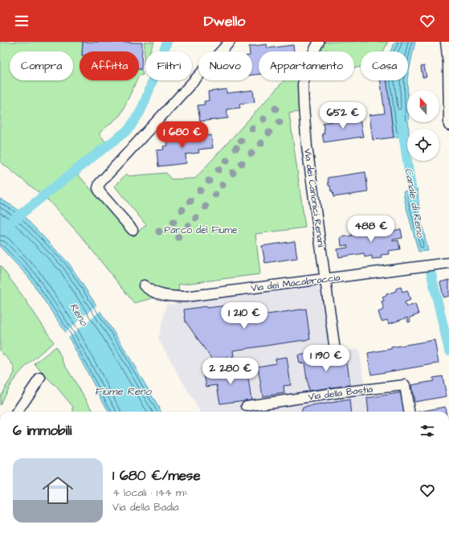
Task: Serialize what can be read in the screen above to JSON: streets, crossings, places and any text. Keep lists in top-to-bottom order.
{
  "streets": {
    "street": ["Via dei Canonici Renani", "Via dei Macabraccia", "Via della Bastia"]
  },
  "crossings": [
    ["Via dei Canonici Renani", "Via dei Macabraccia"]
  ],
  "water": ["Canale di Reno", "Reno", "Fiume Reno"],
  "parks": ["Parco del Fiume"],
  "north": "top",
  "page": {
    "header": "Dwello",
    "chip": [
      "Compra",
      "Affitta",
      "Filtri",
      "Nuovo",
      "Appartamento",
      "Casa"
    ],
    "price": [
      "652 €",
      "1 680 €",
      "488 €",
      "1 210 €",
      "1 190 €",
      "2 280 €"
    ],
    "heading": "6 immobili",
    "list": [
      {
        "name": "1 680 €/mese",
        "note": "4 locali · 144 m² · Via della Badia"
      }
    ]
  }
}
